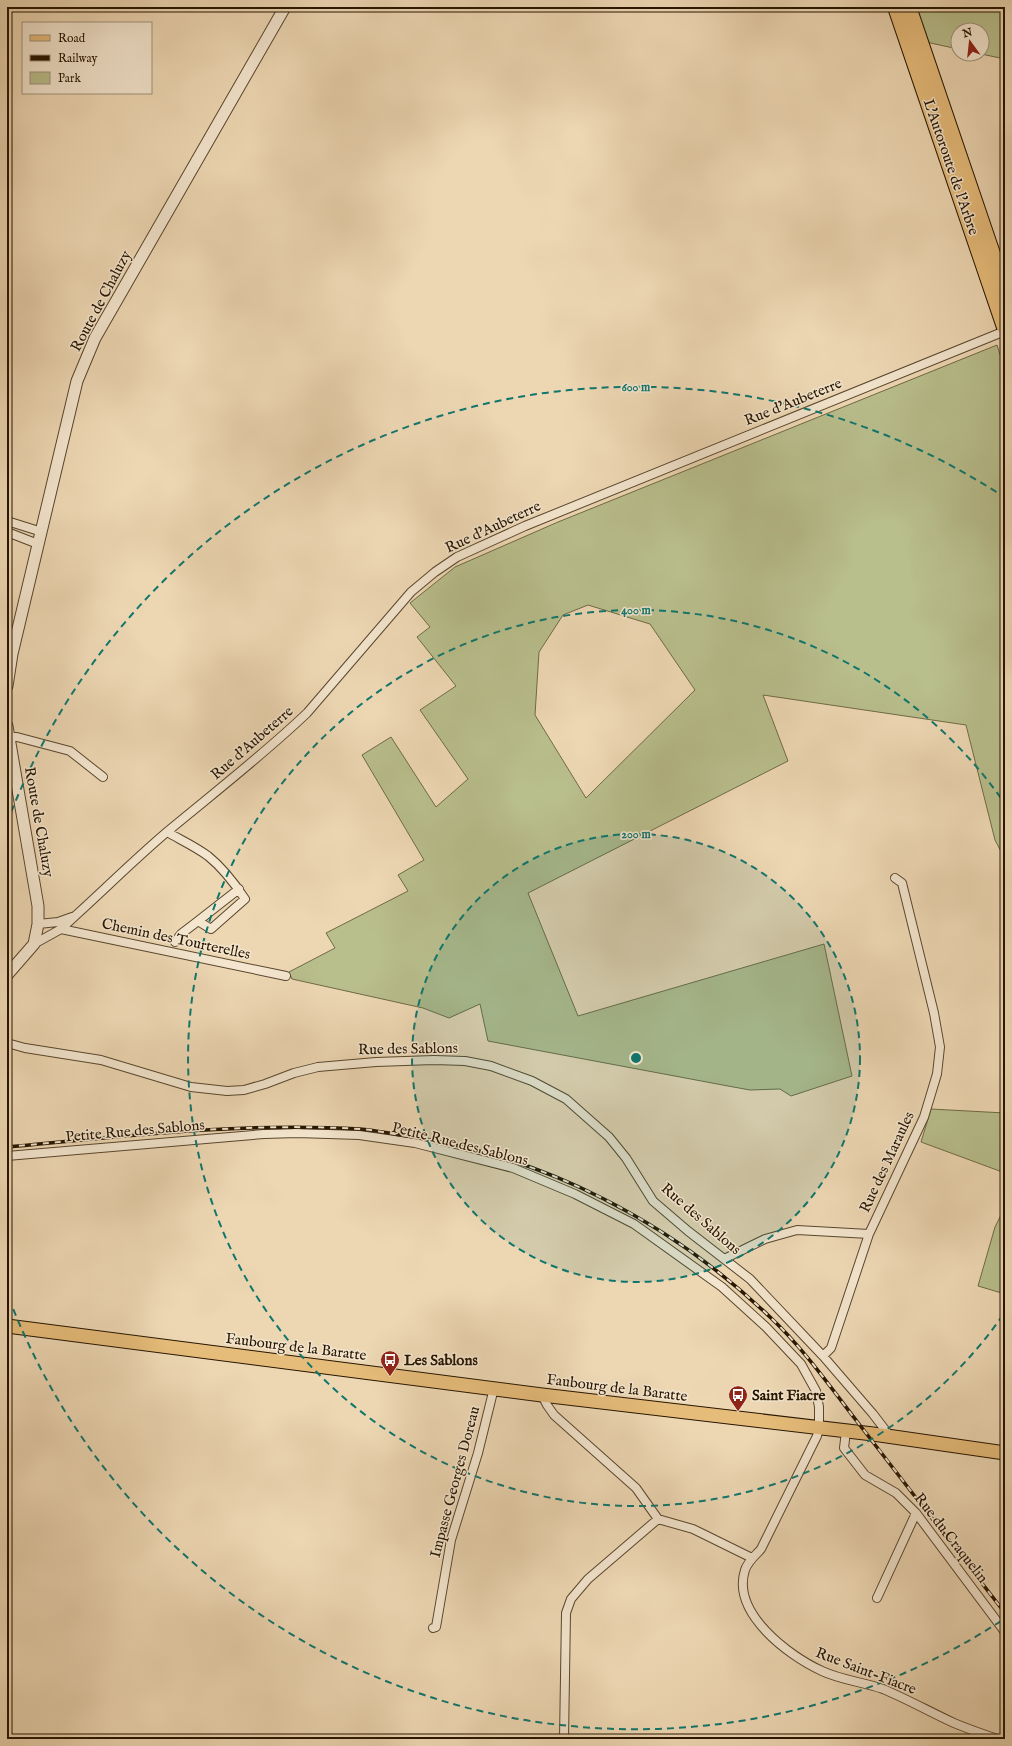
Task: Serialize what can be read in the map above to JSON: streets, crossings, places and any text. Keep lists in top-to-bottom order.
{
  "streets": {
    "highway": ["L'Autoroute de l'Arbre"],
    "main road": ["Faubourg de la Baratte"],
    "street": [
      "Route de Chaluzy",
      "Rue d'Aubeterre",
      "Chemin des Tourterelles",
      "Rue des Sablons",
      "Petite Rue des Sablons",
      "Rue des Maraules",
      "Impasse Georges Doreau",
      "Rue du Craquelin",
      "Rue Saint-Fiacre"
    ]
  },
  "crossings": [
    ["Route de Chaluzy", "Rue d'Aubeterre"],
    ["Rue d'Aubeterre", "Chemin des Tourterelles"],
    ["Rue des Sablons", "Rue des Maraules"],
    ["Petite Rue des Sablons", "Faubourg de la Baratte"],
    ["Petite Rue des Sablons", "Rue Saint-Fiacre"],
    ["Faubourg de la Baratte", "Impasse Georges Doreau"],
    ["Faubourg de la Baratte", "Rue du Craquelin"],
    ["Faubourg de la Baratte", "Rue Saint-Fiacre"]
  ],
  "places": {
    "bus stop": ["Les Sablons", "Saint Fiacre"]
  },
  "legend": ["Road", "Railway", "Park"],
  "north": "top",
  "rings": ["600 m", "400 m", "200 m"]
}
